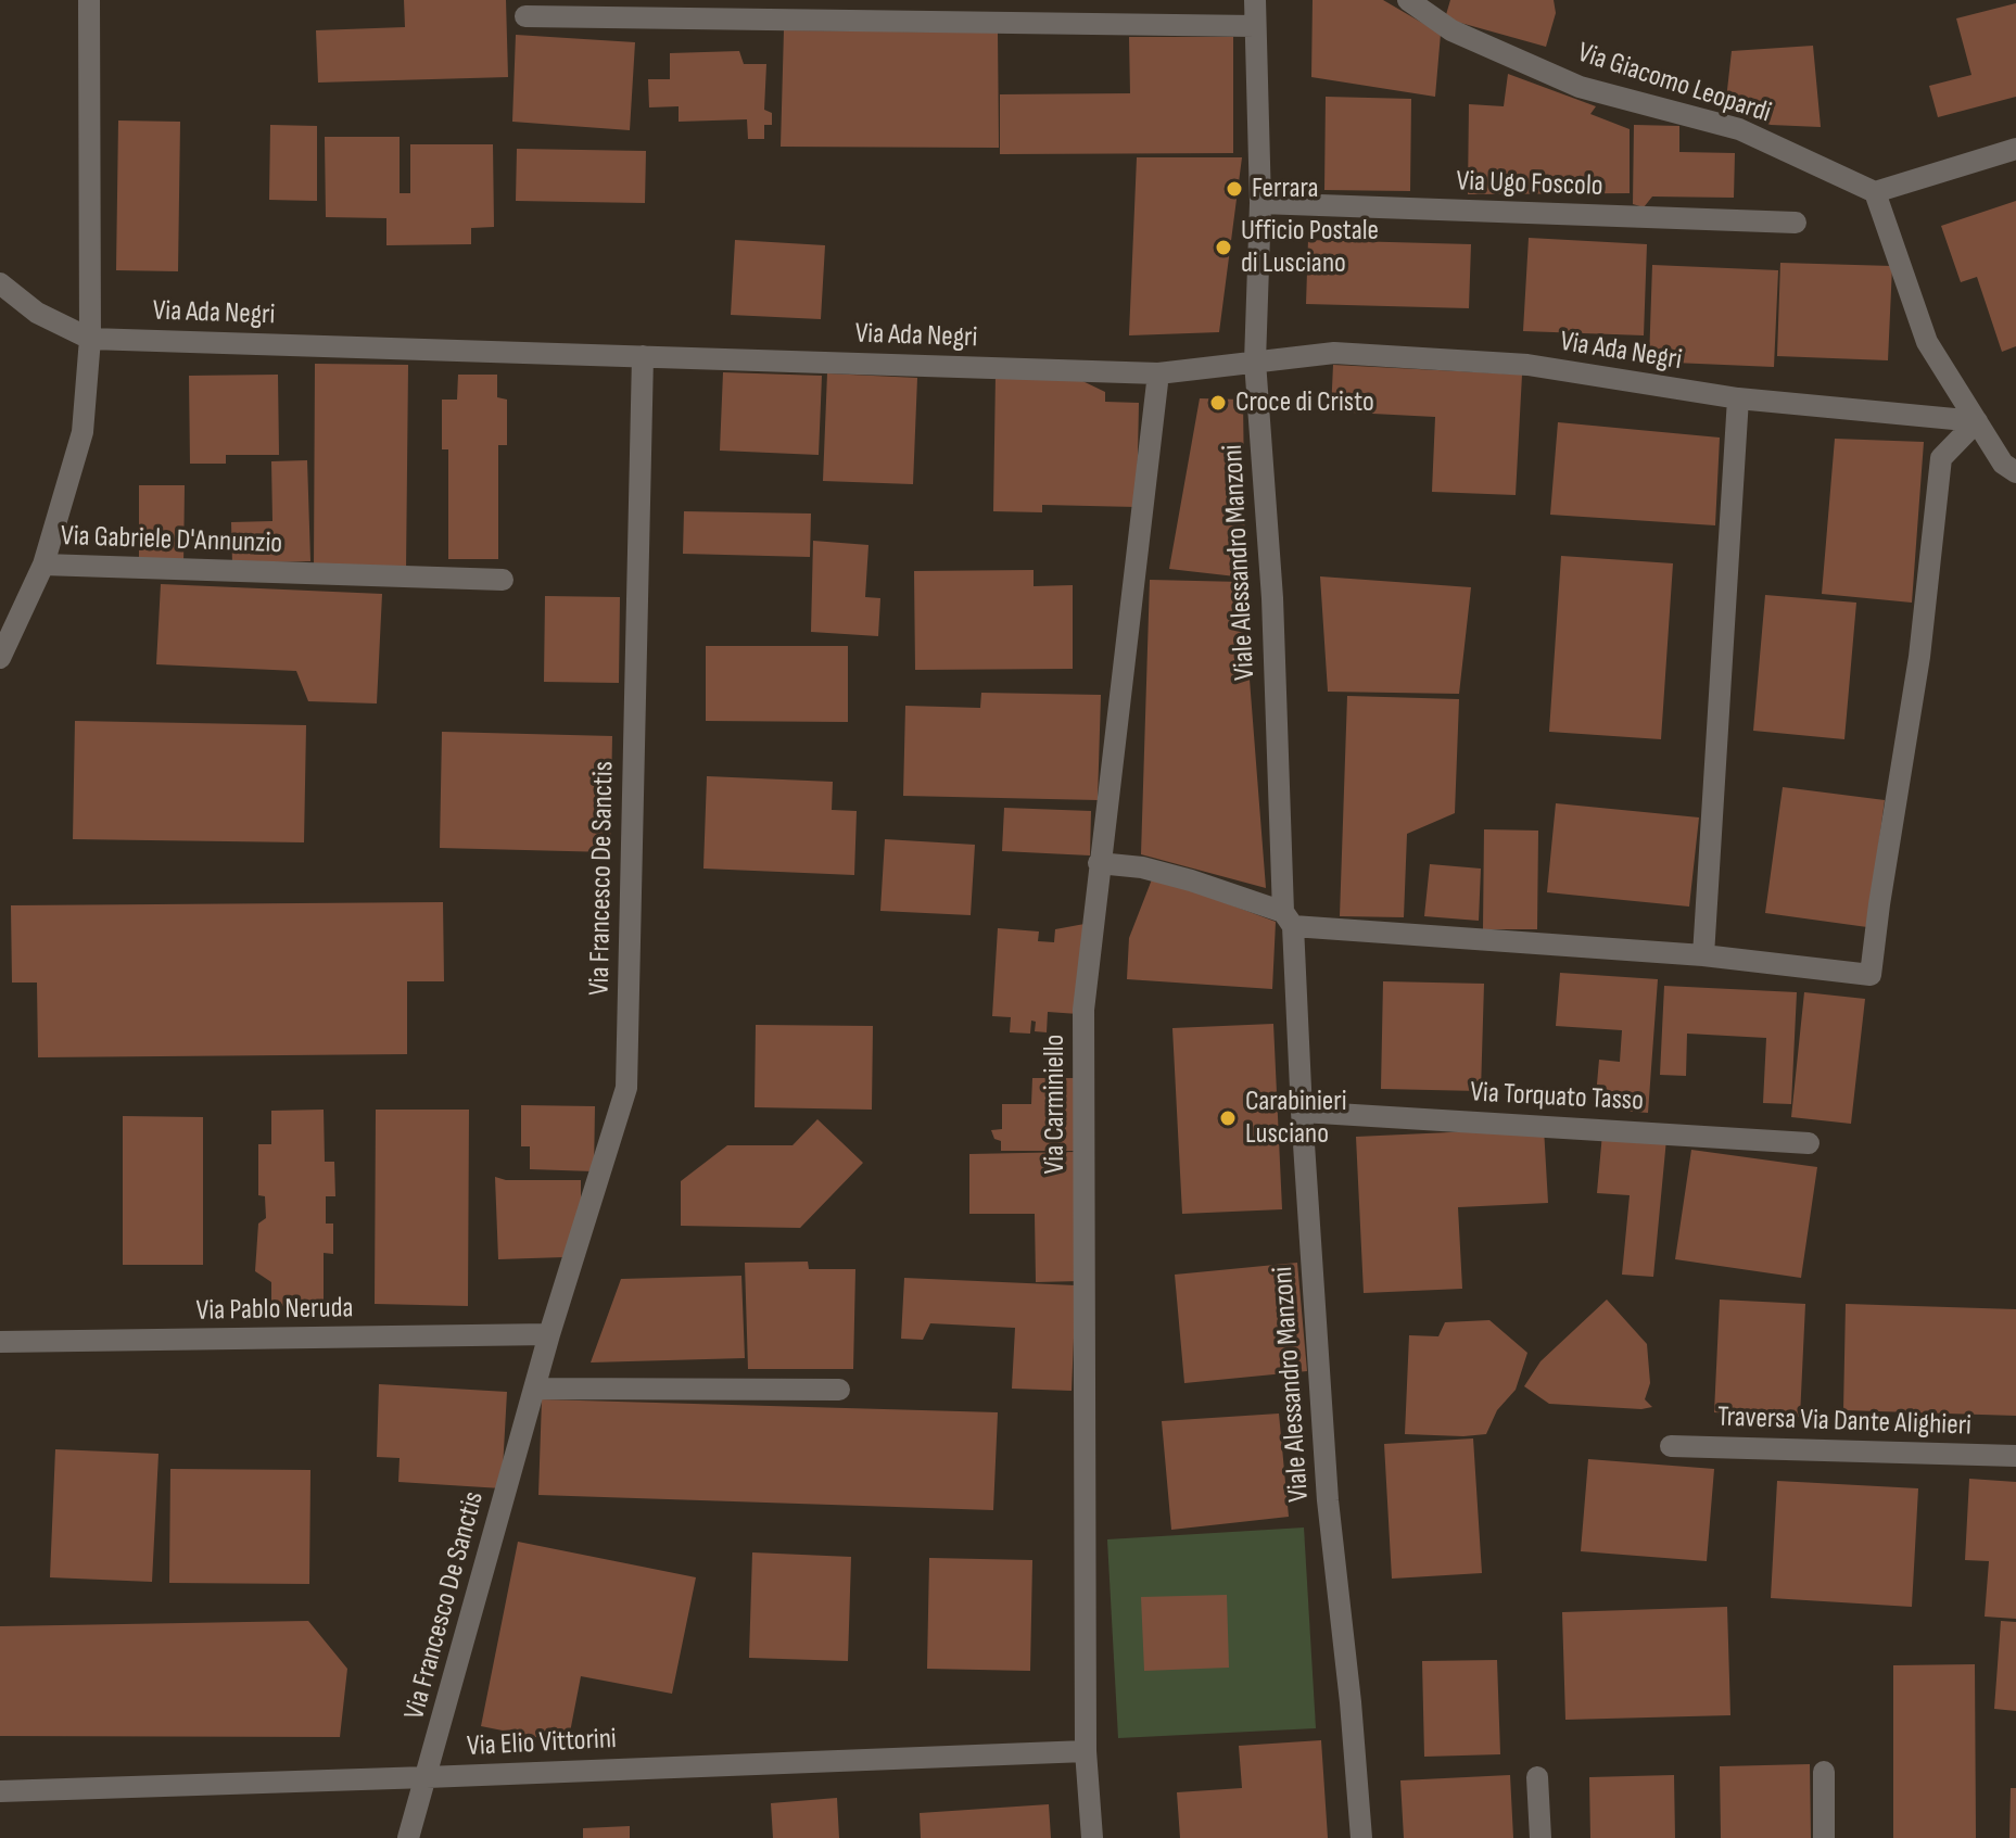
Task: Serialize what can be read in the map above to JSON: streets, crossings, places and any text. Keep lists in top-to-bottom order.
{
  "streets": {
    "street": [
      "Via Giacomo Leopardi",
      "Via Ugo Foscolo",
      "Via Ada Negri",
      "Via Gabriele D'Annunzio",
      "Viale Alessandro Manzoni",
      "Via Francesco De Sanctis",
      "Via Torquato Tasso",
      "Via Carminiello",
      "Via Pablo Neruda",
      "Traversa Via Dante Alighieri",
      "Via Elio Vittorini"
    ]
  },
  "crossings": [
    ["Via Ugo Foscolo", "Viale Alessandro Manzoni"],
    ["Via Ada Negri", "Via Gabriele D'Annunzio"],
    ["Via Ada Negri", "Viale Alessandro Manzoni"],
    ["Via Ada Negri", "Via Francesco De Sanctis"],
    ["Via Ada Negri", "Via Carminiello"],
    ["Viale Alessandro Manzoni", "Via Torquato Tasso"],
    ["Via Francesco De Sanctis", "Via Pablo Neruda"],
    ["Via Francesco De Sanctis", "Via Elio Vittorini"],
    ["Via Carminiello", "Via Elio Vittorini"]
  ],
  "places": [
    "Ferrara",
    "Ufficio Postale di Lusciano",
    "Croce di Cristo",
    "Carabinieri Lusciano"
  ]
}
